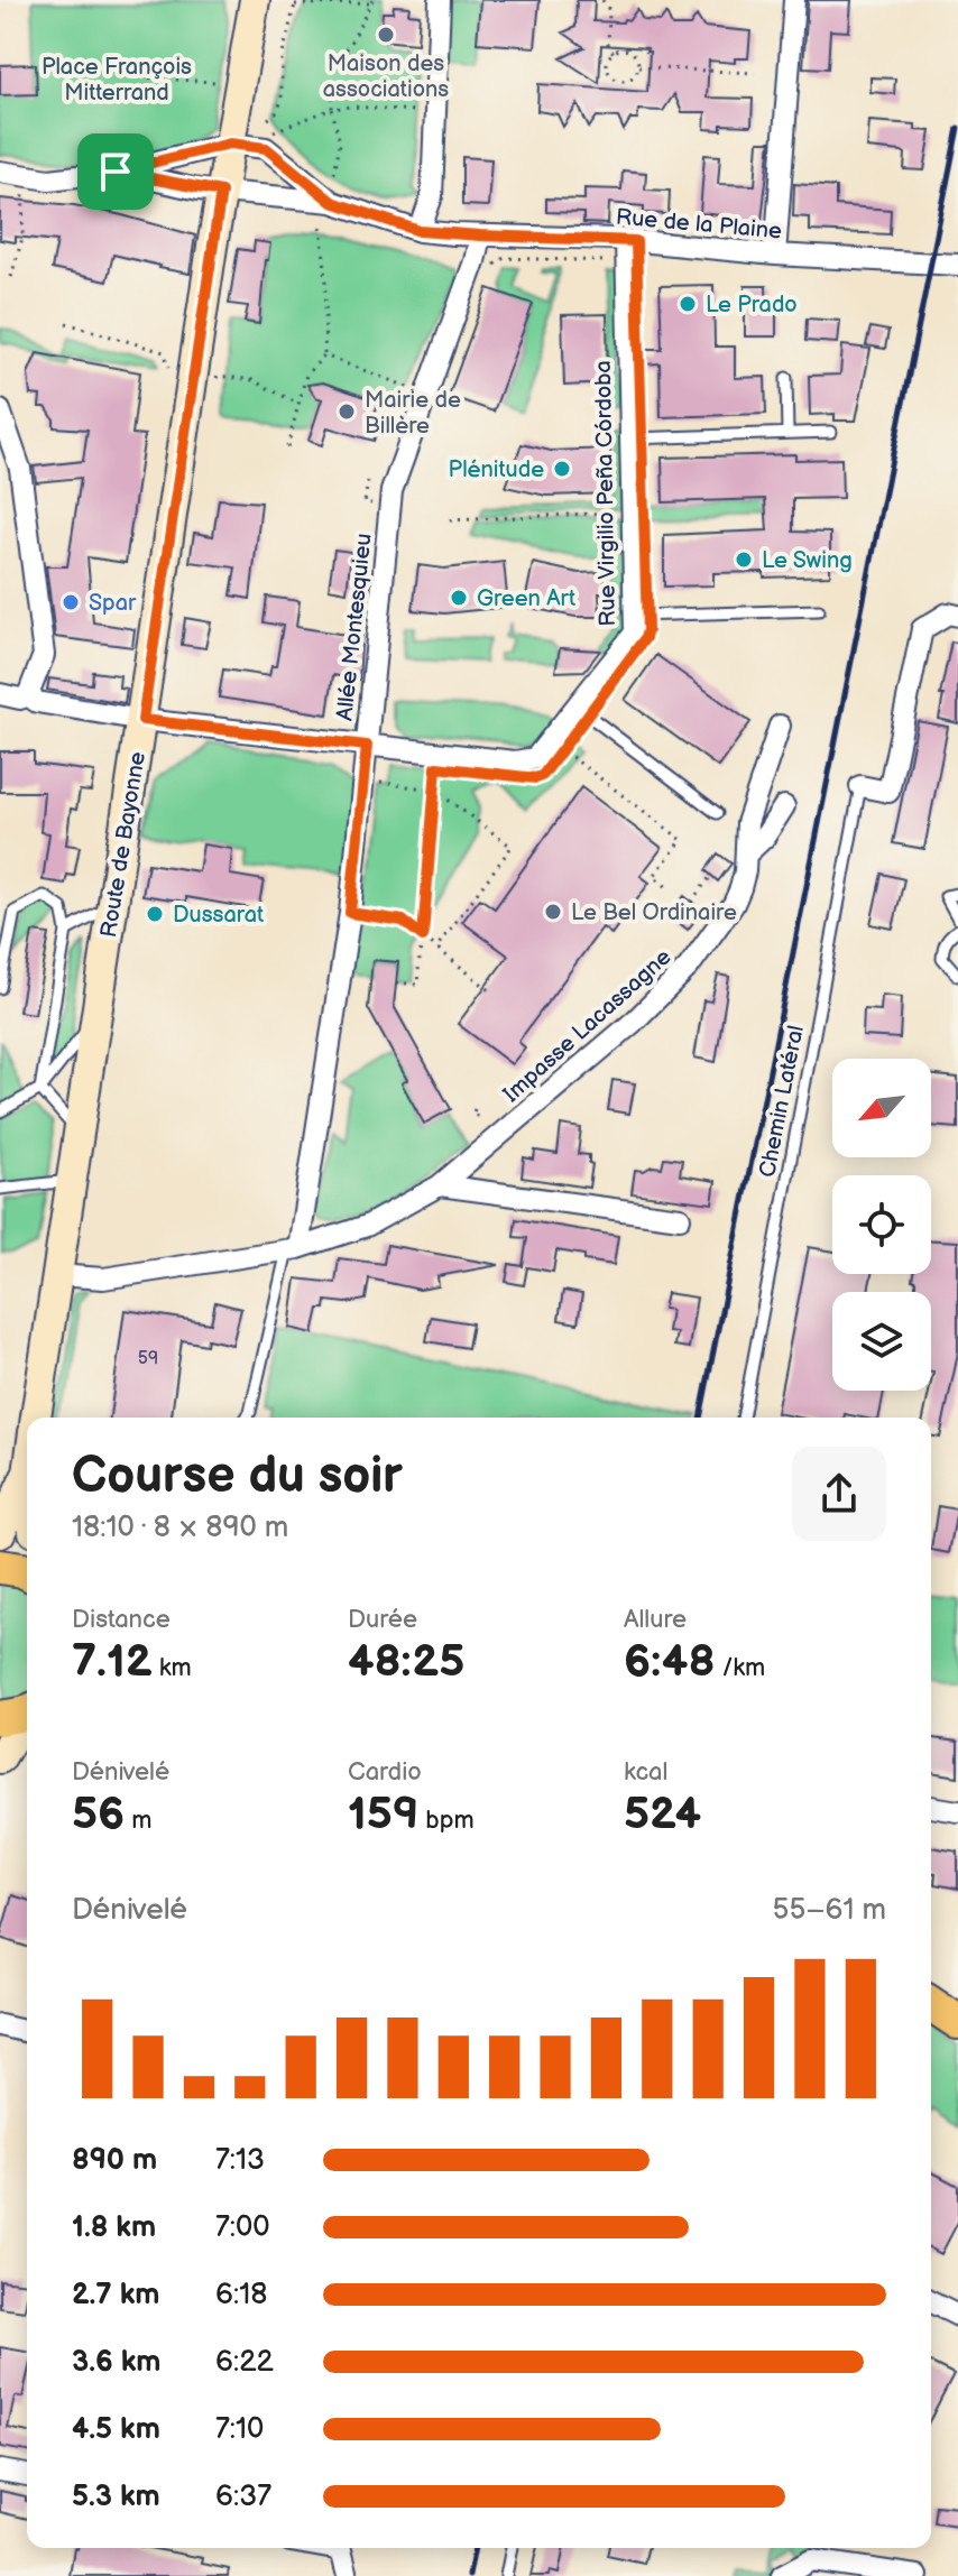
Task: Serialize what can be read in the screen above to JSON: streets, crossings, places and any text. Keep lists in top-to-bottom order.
{
  "streets": {
    "main road": ["Route de Bayonne"],
    "street": [
      "Rue de la Plaine",
      "Rue Virgilio Peña Córdoba",
      "Allée Montesquieu",
      "Impasse Lacassagne"
    ],
    "lane": ["Chemin Latéral"]
  },
  "crossings": [
    ["Rue de la Plaine", "Rue Virgilio Peña Córdoba"],
    ["Rue de la Plaine", "Allée Montesquieu"],
    ["Rue de la Plaine", "Route de Bayonne"],
    ["Rue Virgilio Peña Córdoba", "Allée Montesquieu"],
    ["Rue Virgilio Peña Córdoba", "Route de Bayonne"],
    ["Allée Montesquieu", "Impasse Lacassagne"],
    ["Route de Bayonne", "Impasse Lacassagne"]
  ],
  "parks": ["Place François Mitterrand"],
  "places": [
    "Maison des associations",
    "Le Prado",
    "Mairie de Billère",
    "Plénitude",
    "Le Swing",
    "Green Art",
    "Spar",
    "Le Bel Ordinaire",
    "Dussarat"
  ],
  "house_numbers": ["59"],
  "north": "bottom left",
  "page": {
    "heading": ["Course du soir", "18:10 · 8 × 890 m"],
    "stats": [
      ["Distance", "7.12 km"],
      ["Durée", "48:25"],
      ["Allure", "6:48 /km"],
      ["Dénivelé", "56 m"],
      ["Cardio", "159 bpm"],
      ["kcal", "524"]
    ],
    "chart": ["Dénivelé", "55–61 m"],
    "list": [
      {
        "name": "890 m",
        "note": "7:13"
      },
      {
        "name": "1.8 km",
        "note": "7:00"
      },
      {
        "name": "2.7 km",
        "note": "6:18"
      },
      {
        "name": "3.6 km",
        "note": "6:22"
      },
      {
        "name": "4.5 km",
        "note": "7:10"
      },
      {
        "name": "5.3 km",
        "note": "6:37"
      }
    ]
  }
}
